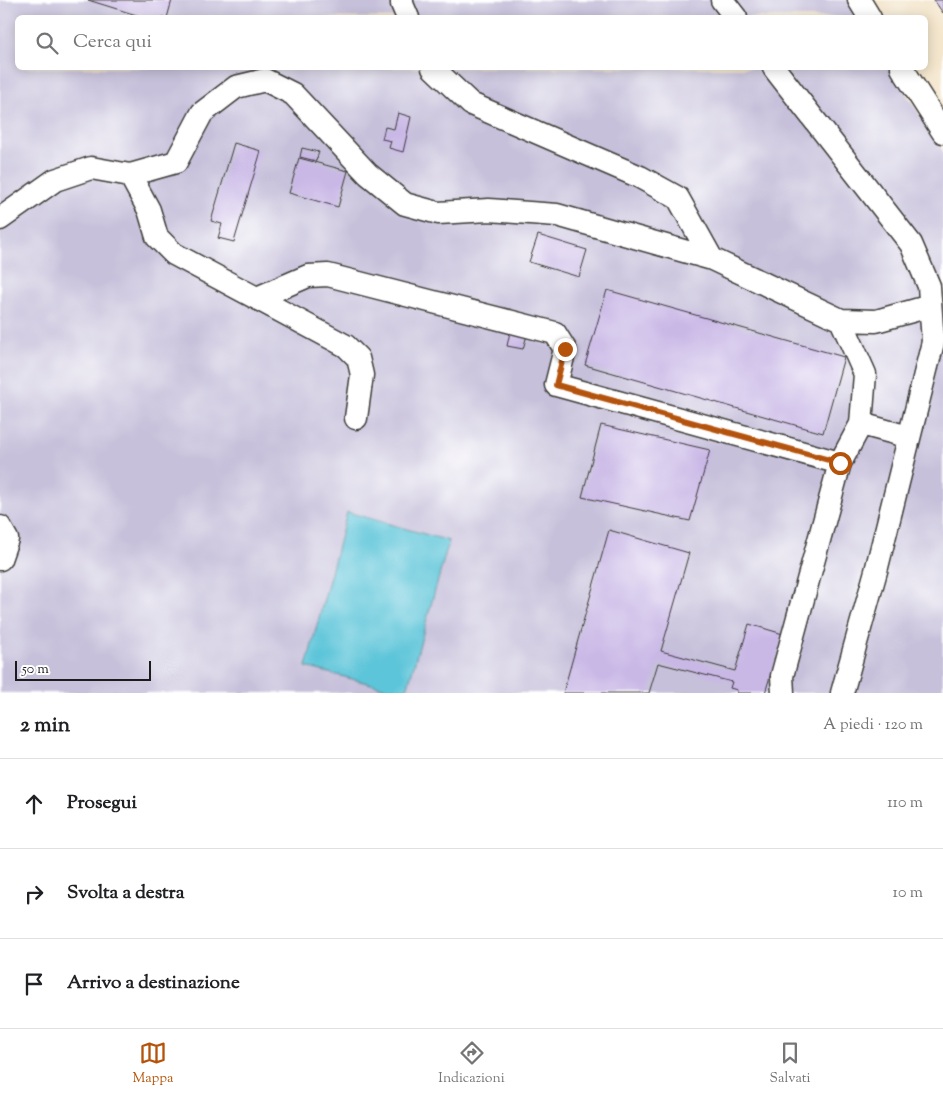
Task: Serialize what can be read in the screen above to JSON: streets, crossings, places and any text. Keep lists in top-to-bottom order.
{
  "scale_bar": "50 m",
  "page": {
    "search": "Cerca qui",
    "scale": "50 m",
    "heading": ["2 min", "A piedi · 120 m"],
    "list": [
      ["Prosegui", "110 m"],
      ["Svolta a destra", "10 m"],
      "Arrivo a destinazione"
    ],
    "nav": ["Mappa", "Indicazioni", "Salvati"]
  }
}
